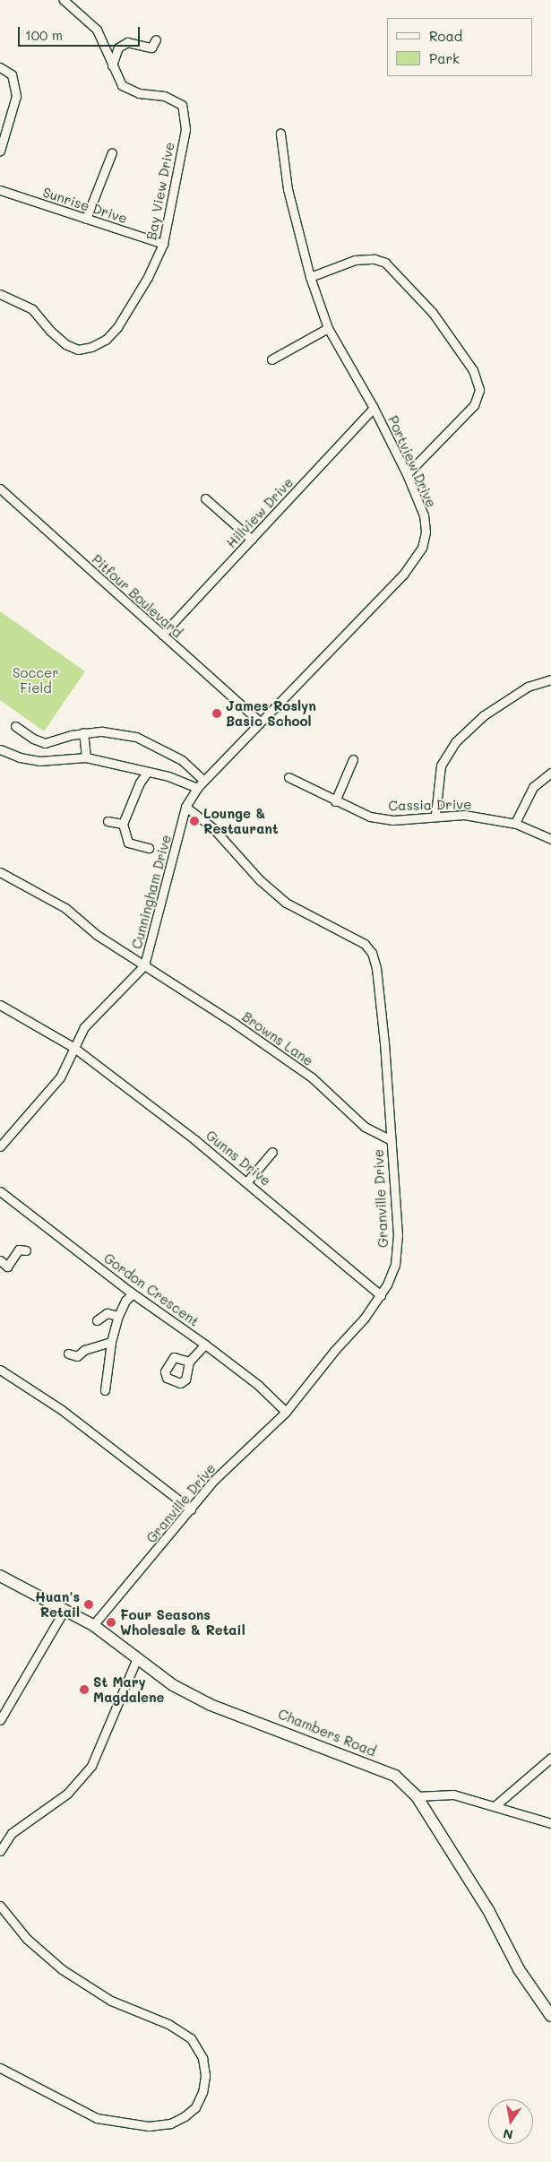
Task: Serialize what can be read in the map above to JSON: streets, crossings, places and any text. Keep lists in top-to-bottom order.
{
  "streets": {
    "street": [
      "Bay View Drive",
      "Sunrise Drive",
      "Portview Drive",
      "Hillview Drive",
      "Pitfour Boulevard",
      "Cassia Drive",
      "Cunningham Drive",
      "Browns Lane",
      "Gunns Drive",
      "Granville Drive",
      "Gordon Crescent",
      "Chambers Road"
    ]
  },
  "crossings": [
    ["Bay View Drive", "Sunrise Drive"],
    ["Portview Drive", "Hillview Drive"],
    ["Portview Drive", "Pitfour Boulevard"],
    ["Portview Drive", "Cunningham Drive"],
    ["Portview Drive", "Granville Drive"],
    ["Hillview Drive", "Pitfour Boulevard"],
    ["Cunningham Drive", "Browns Lane"],
    ["Cunningham Drive", "Gunns Drive"],
    ["Cunningham Drive", "Granville Drive"],
    ["Browns Lane", "Granville Drive"],
    ["Gunns Drive", "Granville Drive"],
    ["Granville Drive", "Gordon Crescent"],
    ["Granville Drive", "Chambers Road"]
  ],
  "parks": ["Soccer Field"],
  "places": [
    "James Roslyn Basic School",
    "Lounge & Restaurant",
    "Huan's Retail",
    "Four Seasons Wholesale & Retail",
    "St Mary Magdalene"
  ],
  "legend": ["Road", "Park"],
  "scale_bar": "100 m",
  "north": "bottom"
}
